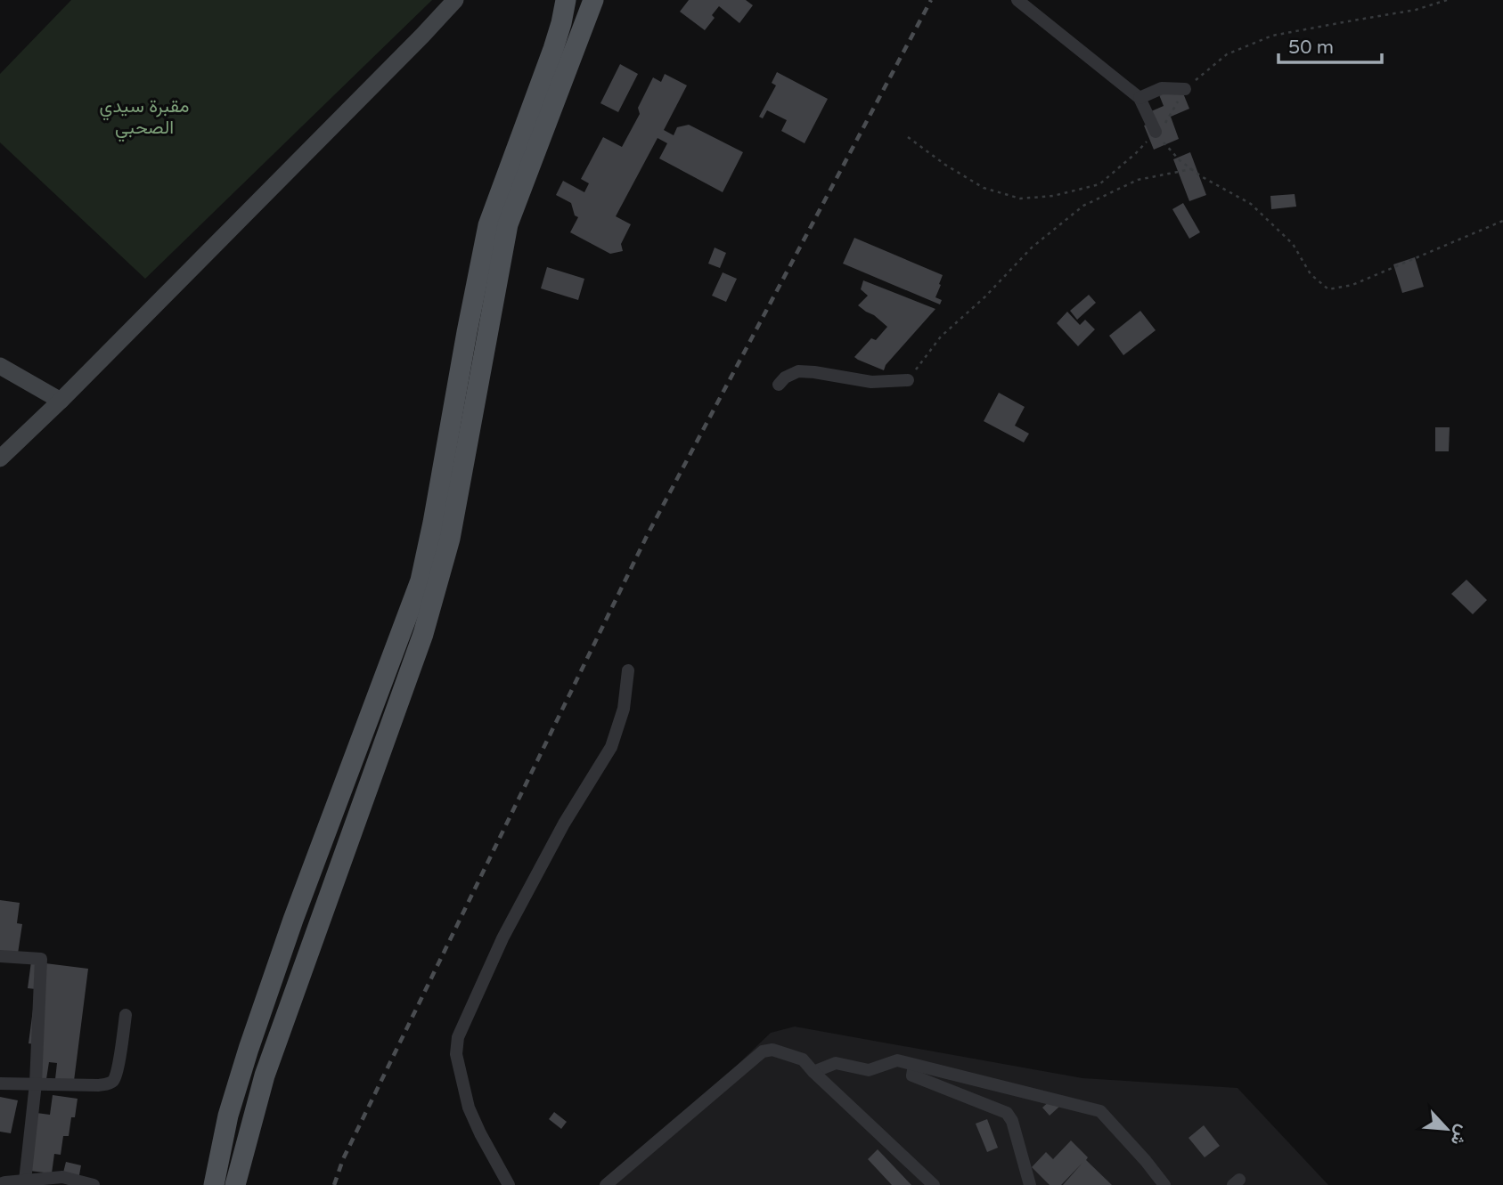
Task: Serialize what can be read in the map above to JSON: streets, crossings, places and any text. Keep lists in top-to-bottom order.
{
  "parks": ["مقبرة سيدي الصحبي"],
  "scale_bar": "50 m",
  "north": "bottom right"
}
